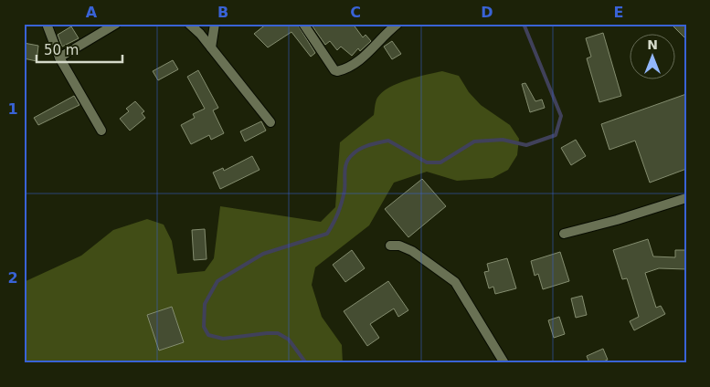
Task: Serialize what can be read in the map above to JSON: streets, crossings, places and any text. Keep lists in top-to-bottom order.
{
  "scale_bar": "50 m",
  "north": "top",
  "grid": {
    "columns": [
      "A",
      "B",
      "C",
      "D",
      "E"
    ],
    "rows": ["1", "2"]
  }
}
